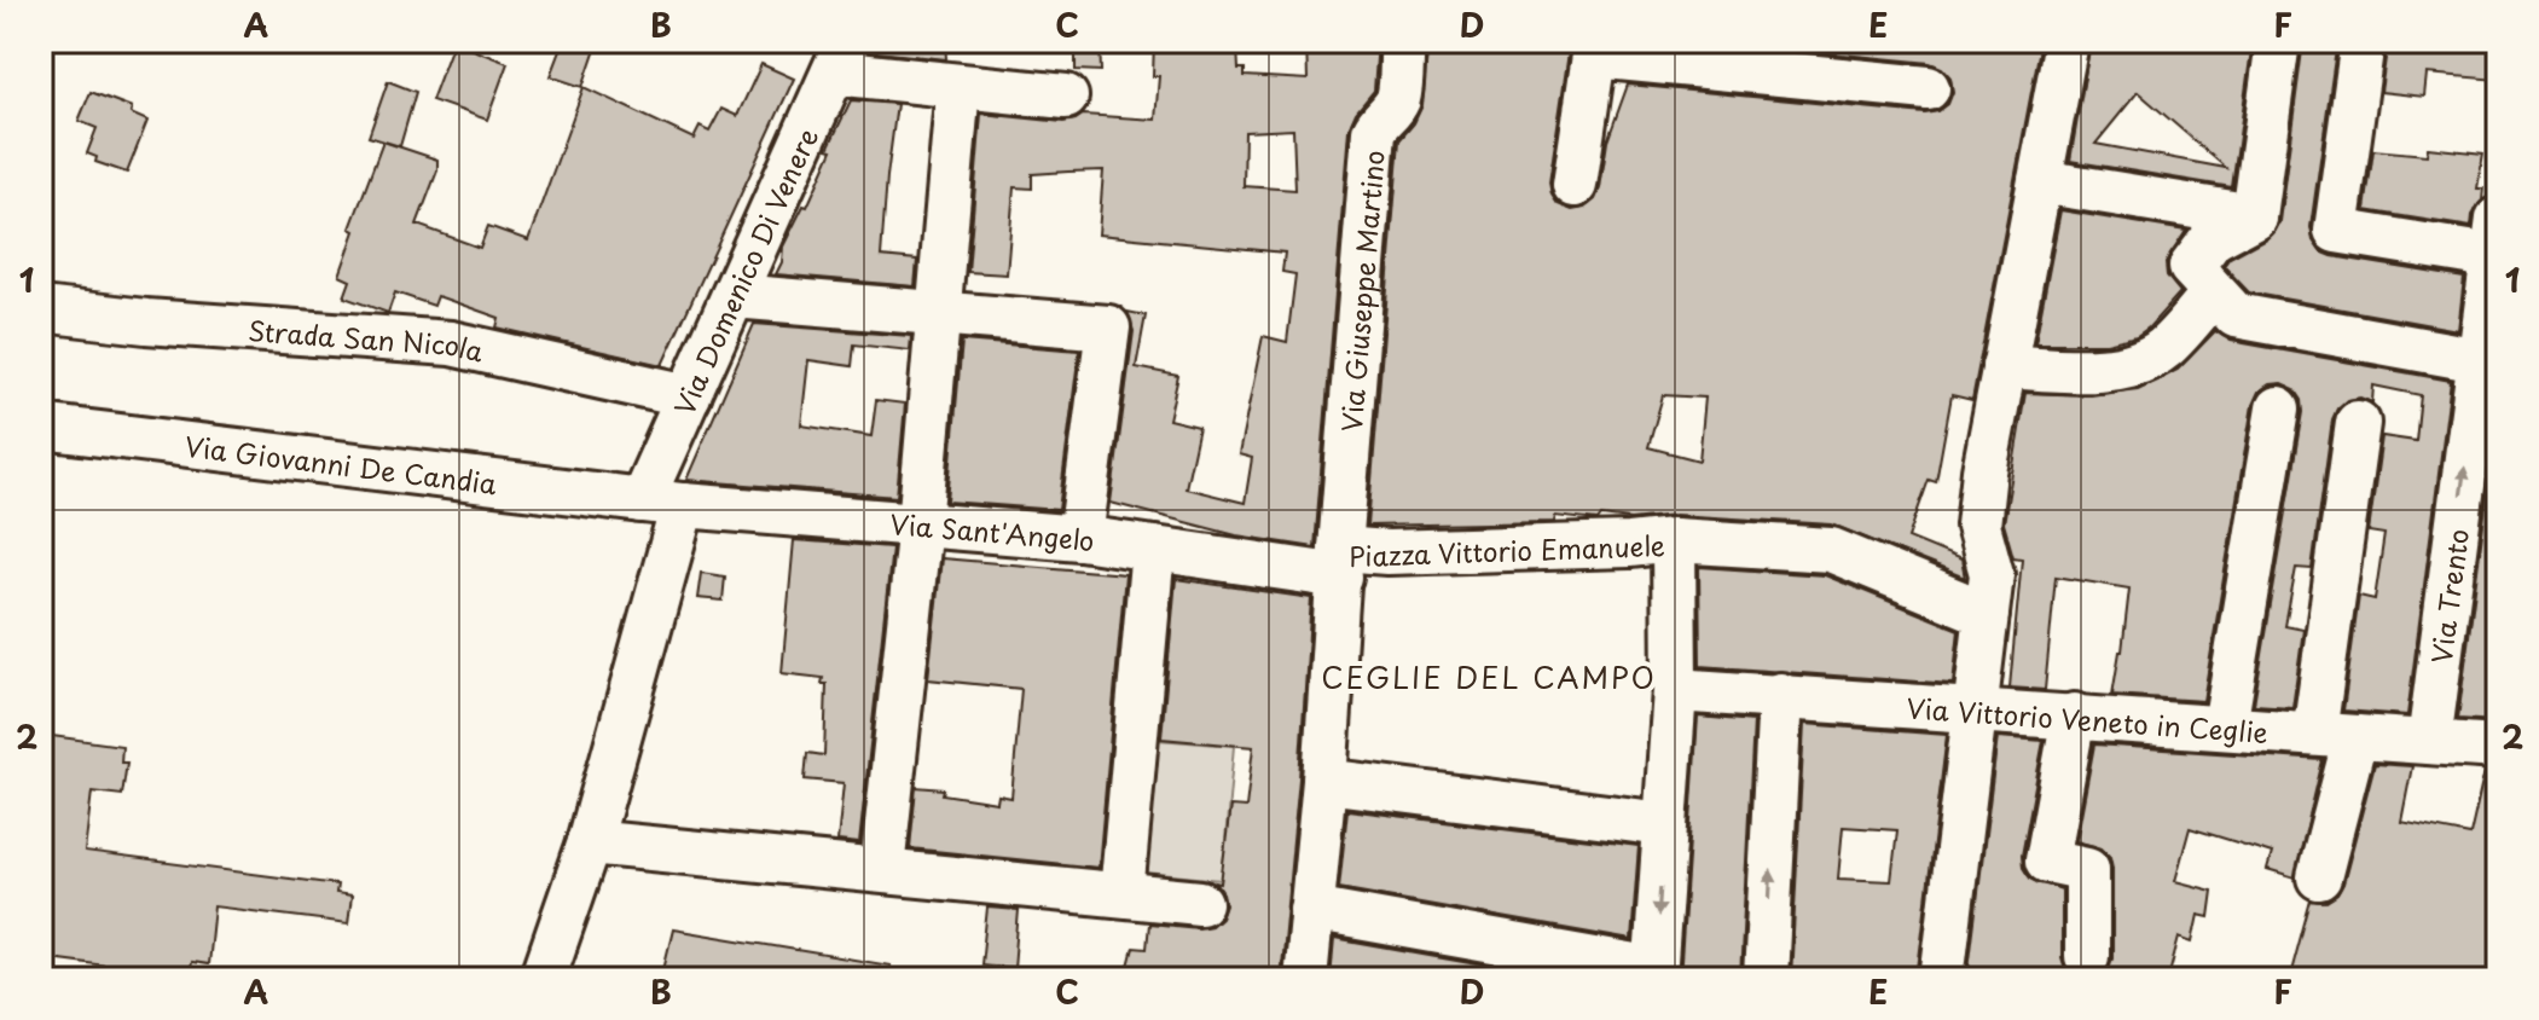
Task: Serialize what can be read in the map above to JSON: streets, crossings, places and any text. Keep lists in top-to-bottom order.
{
  "streets": {
    "street": [
      "Via Domenico Di Venere",
      "Via Giuseppe Martino",
      "Strada San Nicola",
      "Via Giovanni De Candia",
      "Via Sant'Angelo",
      "Piazza Vittorio Emanuele",
      "Via Trento",
      "Via Vittorio Veneto in Ceglie"
    ]
  },
  "crossings": [
    ["Via Domenico Di Venere", "Strada San Nicola"],
    ["Via Domenico Di Venere", "Via Giovanni De Candia"],
    ["Via Domenico Di Venere", "Via Sant'Angelo"],
    ["Via Giuseppe Martino", "Via Sant'Angelo"],
    ["Via Giuseppe Martino", "Piazza Vittorio Emanuele"],
    ["Via Giovanni De Candia", "Via Sant'Angelo"],
    ["Via Sant'Angelo", "Piazza Vittorio Emanuele"],
    ["Piazza Vittorio Emanuele", "Via Vittorio Veneto in Ceglie"],
    ["Via Trento", "Via Vittorio Veneto in Ceglie"]
  ],
  "districts": ["CEGLIE DEL CAMPO"],
  "grid": {
    "columns": [
      "A",
      "B",
      "C",
      "D",
      "E",
      "F"
    ],
    "rows": ["1", "2"]
  }
}
